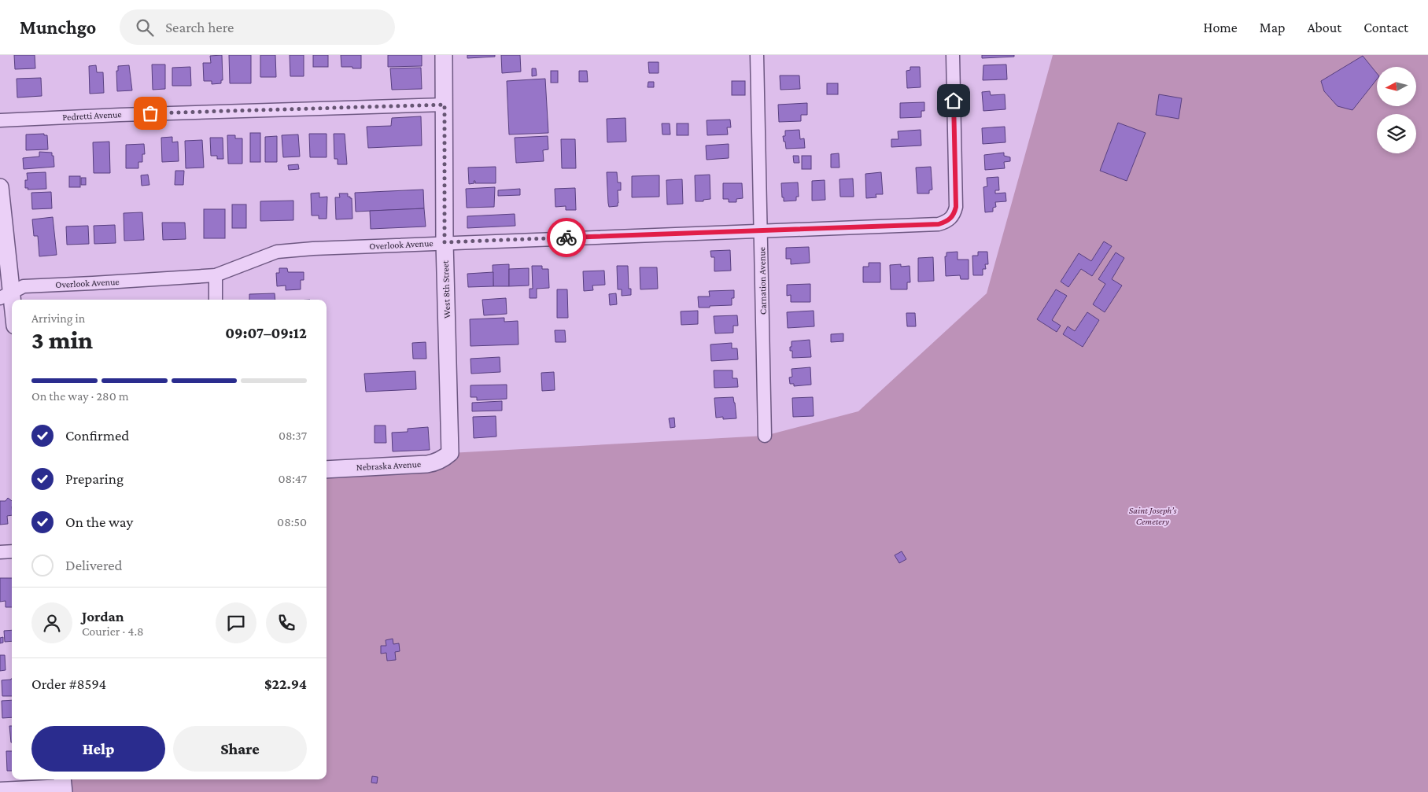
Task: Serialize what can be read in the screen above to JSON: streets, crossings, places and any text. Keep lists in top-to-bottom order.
{
  "streets": {
    "street": [
      "Pedretti Avenue",
      "Overlook Avenue",
      "Carnation Avenue",
      "West 8th Street",
      "Nebraska Avenue"
    ]
  },
  "crossings": [
    ["Pedretti Avenue", "West 8th Street"],
    ["Overlook Avenue", "Carnation Avenue"],
    ["Overlook Avenue", "West 8th Street"],
    ["West 8th Street", "Nebraska Avenue"]
  ],
  "parks": ["Saint Joseph’s Cemetery"],
  "north": "left",
  "page": {
    "header": "Munchgo",
    "search": "Search here",
    "nav": [
      "Home",
      "Map",
      "About",
      "Contact"
    ],
    "heading": ["3 min", "Arriving in", "09:07–09:12"],
    "panel": [
      "Jordan",
      "Courier · 4.8",
      "Order #8594",
      "$22.94"
    ],
    "bar": "On the way · 280 m",
    "list": [
      ["Confirmed", "08:37"],
      ["Preparing", "08:47"],
      ["On the way", "08:50"],
      "Delivered"
    ],
    "buttons": ["Help", "Share"]
  }
}
